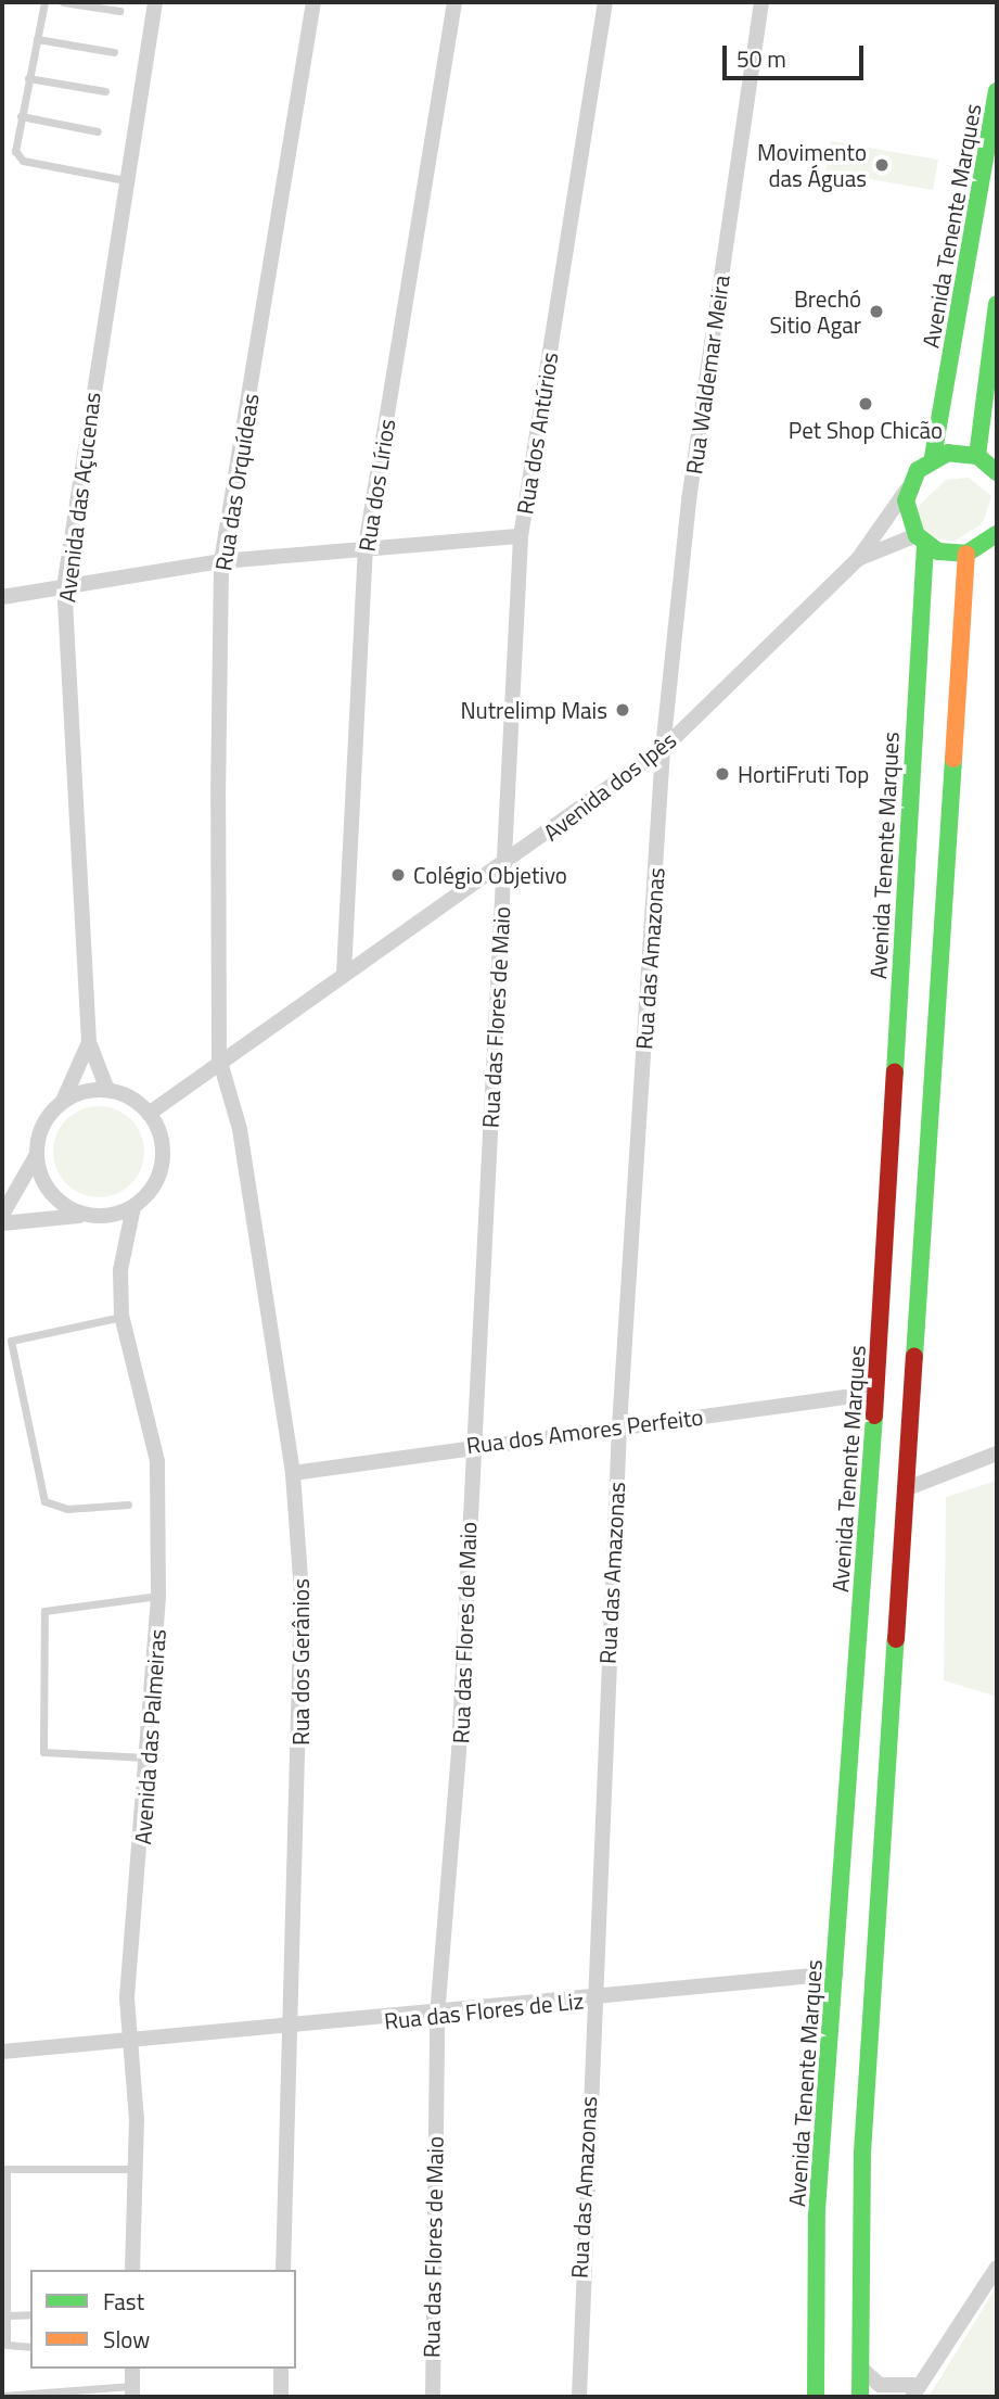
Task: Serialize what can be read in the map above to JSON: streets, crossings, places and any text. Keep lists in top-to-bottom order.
{
  "streets": {
    "main road": ["Avenida Tenente Marques"],
    "street": [
      "Rua Waldemar Meira",
      "Rua dos Antúrios",
      "Rua das Orquídeas",
      "Rua dos Lírios",
      "Avenida das Açucenas",
      "Avenida dos Ipês",
      "Rua das Amazonas",
      "Rua das Flores de Maio",
      "Rua dos Amores Perfeito",
      "Rua dos Gerânios",
      "Avenida das Palmeiras",
      "Rua das Flores de Liz"
    ]
  },
  "crossings": [
    ["Avenida Tenente Marques", "Avenida dos Ipês"],
    ["Avenida Tenente Marques", "Rua dos Amores Perfeito"],
    ["Avenida Tenente Marques", "Rua das Flores de Liz"],
    ["Rua Waldemar Meira", "Avenida dos Ipês"],
    ["Rua Waldemar Meira", "Rua das Amazonas"],
    ["Rua dos Antúrios", "Avenida dos Ipês"],
    ["Rua dos Antúrios", "Rua das Flores de Maio"],
    ["Rua das Orquídeas", "Avenida dos Ipês"],
    ["Rua das Orquídeas", "Rua dos Gerânios"],
    ["Rua dos Lírios", "Avenida dos Ipês"],
    ["Avenida das Açucenas", "Avenida dos Ipês"],
    ["Avenida das Açucenas", "Avenida das Palmeiras"],
    ["Avenida dos Ipês", "Rua das Amazonas"],
    ["Avenida dos Ipês", "Rua das Flores de Maio"],
    ["Avenida dos Ipês", "Rua dos Gerânios"],
    ["Avenida dos Ipês", "Avenida das Palmeiras"],
    ["Rua das Amazonas", "Rua dos Amores Perfeito"],
    ["Rua das Amazonas", "Rua das Flores de Liz"],
    ["Rua das Flores de Maio", "Rua dos Amores Perfeito"],
    ["Rua das Flores de Maio", "Rua das Flores de Liz"],
    ["Rua dos Amores Perfeito", "Rua dos Gerânios"],
    ["Rua dos Gerânios", "Rua das Flores de Liz"],
    ["Avenida das Palmeiras", "Rua das Flores de Liz"]
  ],
  "places": [
    "Movimento das Águas",
    "Brechó Sitio Agar",
    "Pet Shop Chicão",
    "Nutrelimp Mais",
    "HortiFruti Top",
    "Colégio Objetivo"
  ],
  "legend": ["Fast", "Slow"],
  "scale_bar": "50 m"
}
